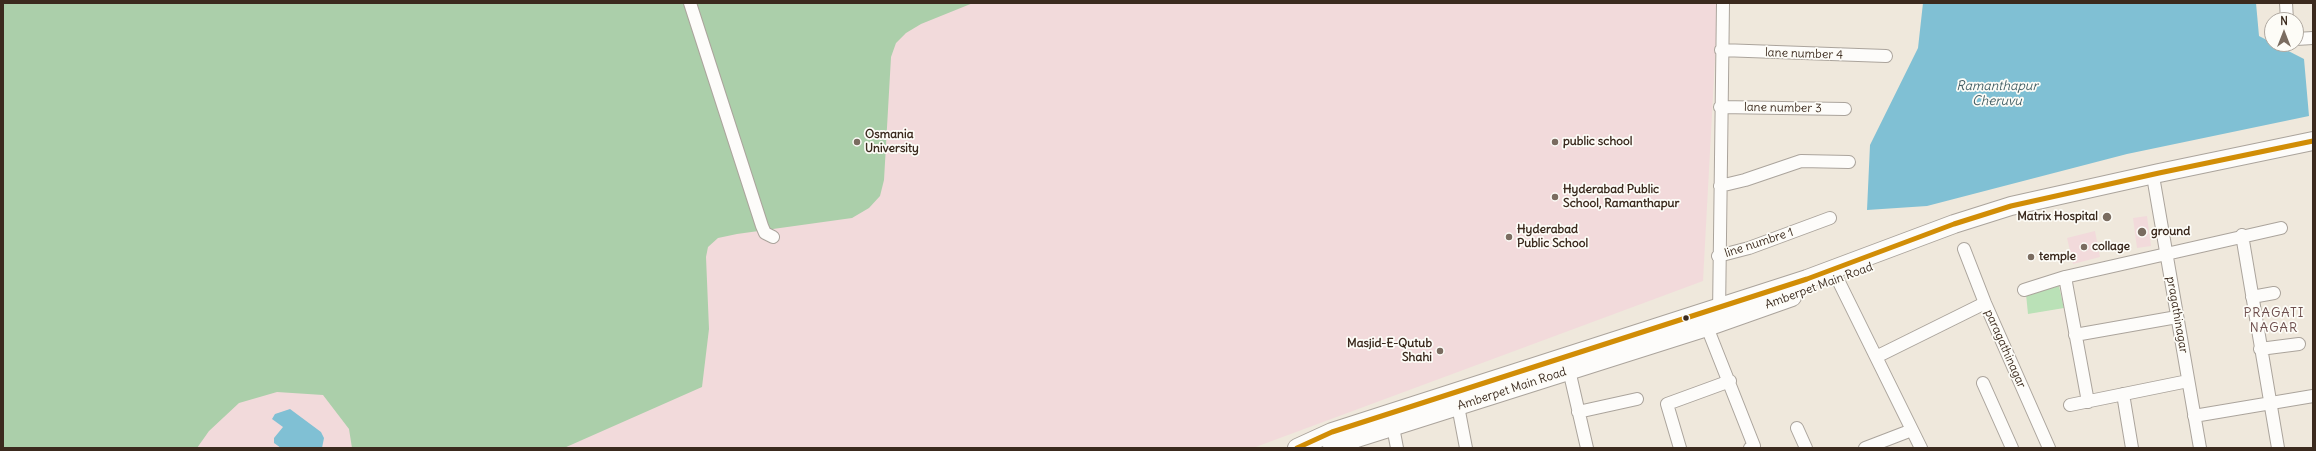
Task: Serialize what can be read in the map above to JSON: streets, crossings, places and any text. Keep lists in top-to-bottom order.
{
  "streets": {
    "highway": ["Amberpet Main Road"],
    "street": [
      "lane number 4",
      "lane number 3",
      "line numbre 1",
      "pragathinagar",
      "paragathinagar"
    ]
  },
  "crossings": [
    ["Amberpet Main Road", "pragathinagar"]
  ],
  "districts": ["PRAGATI NAGAR"],
  "water": ["Ramanthapur Cheruvu"],
  "places": [
    "Osmania University",
    "public school",
    "Hyderabad Public School, Ramanthapur",
    "Matrix Hospital",
    "ground",
    "Hyderabad Public School",
    "collage",
    "temple",
    "Masjid-E-Qutub Shahi"
  ],
  "north": "top"
}
